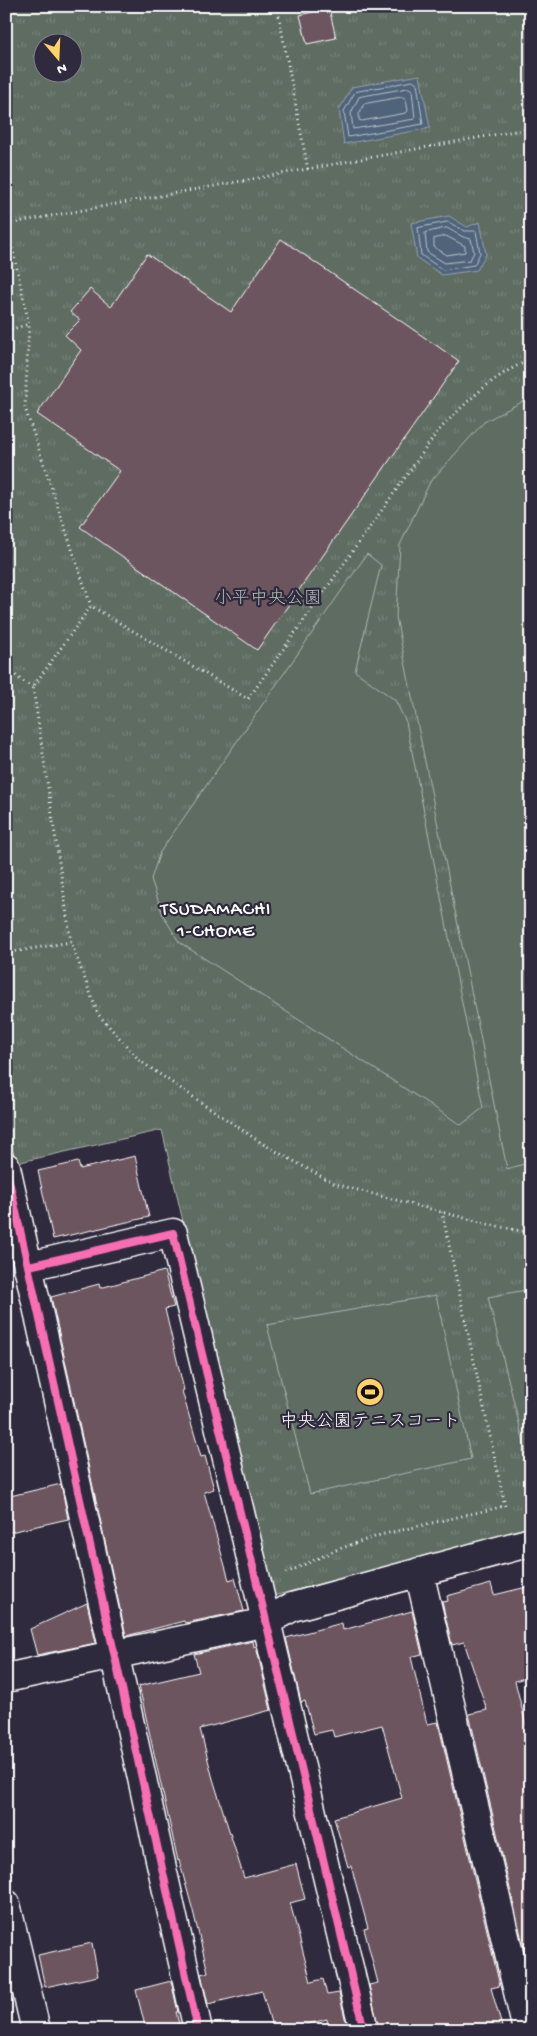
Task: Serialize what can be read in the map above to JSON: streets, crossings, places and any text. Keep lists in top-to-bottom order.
{
  "districts": ["TSUDAMACHI 1-CHOME"],
  "parks": ["小平中央公園"],
  "places": {
    "sports": ["中央公園テニスコート"]
  },
  "north": "bottom"
}
